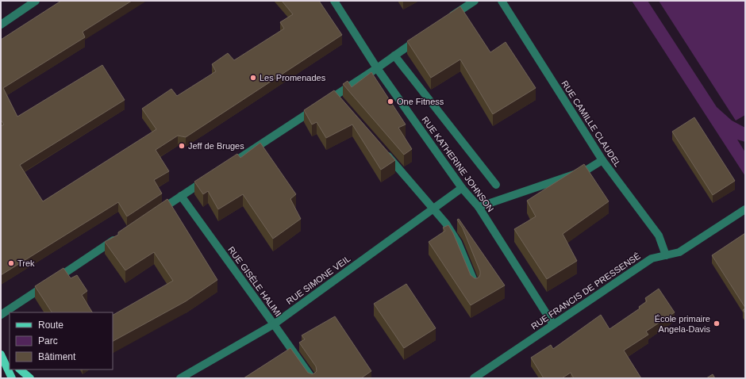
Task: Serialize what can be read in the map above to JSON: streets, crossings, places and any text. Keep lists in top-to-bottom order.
{
  "streets": {
    "street": [
      "RUE CAMILLE CLAUDEL",
      "RUE KATHERINE JOHNSON",
      "RUE SIMONE VEIL",
      "RUE GISÈLE HALIMI",
      "RUE FRANCIS DE PRESSENSÉ"
    ]
  },
  "crossings": [
    ["RUE CAMILLE CLAUDEL", "RUE FRANCIS DE PRESSENSÉ"],
    ["RUE KATHERINE JOHNSON", "RUE SIMONE VEIL"],
    ["RUE KATHERINE JOHNSON", "RUE FRANCIS DE PRESSENSÉ"],
    ["RUE SIMONE VEIL", "RUE GISÈLE HALIMI"]
  ],
  "places": [
    "Les Promenades",
    "One Fitness",
    "Jeff de Bruges",
    "Trek",
    "École primaire Angela-Davis"
  ],
  "legend": ["Route", "Parc", "Bâtiment"]
}
